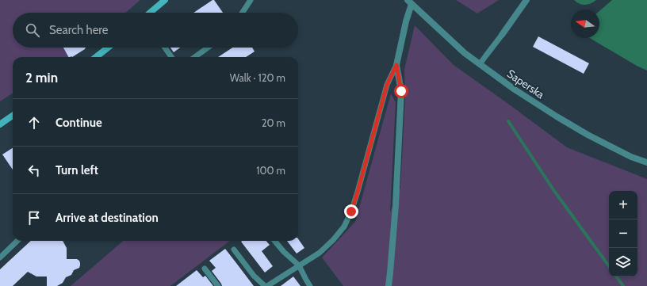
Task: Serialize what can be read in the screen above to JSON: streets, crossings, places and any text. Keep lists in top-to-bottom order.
{
  "streets": {
    "street": ["Saperska"]
  },
  "north": "left",
  "page": {
    "search": "Search here",
    "heading": ["2 min", "Walk · 120 m"],
    "list": [
      ["Continue", "20 m"],
      ["Turn left", "100 m"],
      "Arrive at destination"
    ],
    "map_buttons": ["+", "−"]
  }
}
